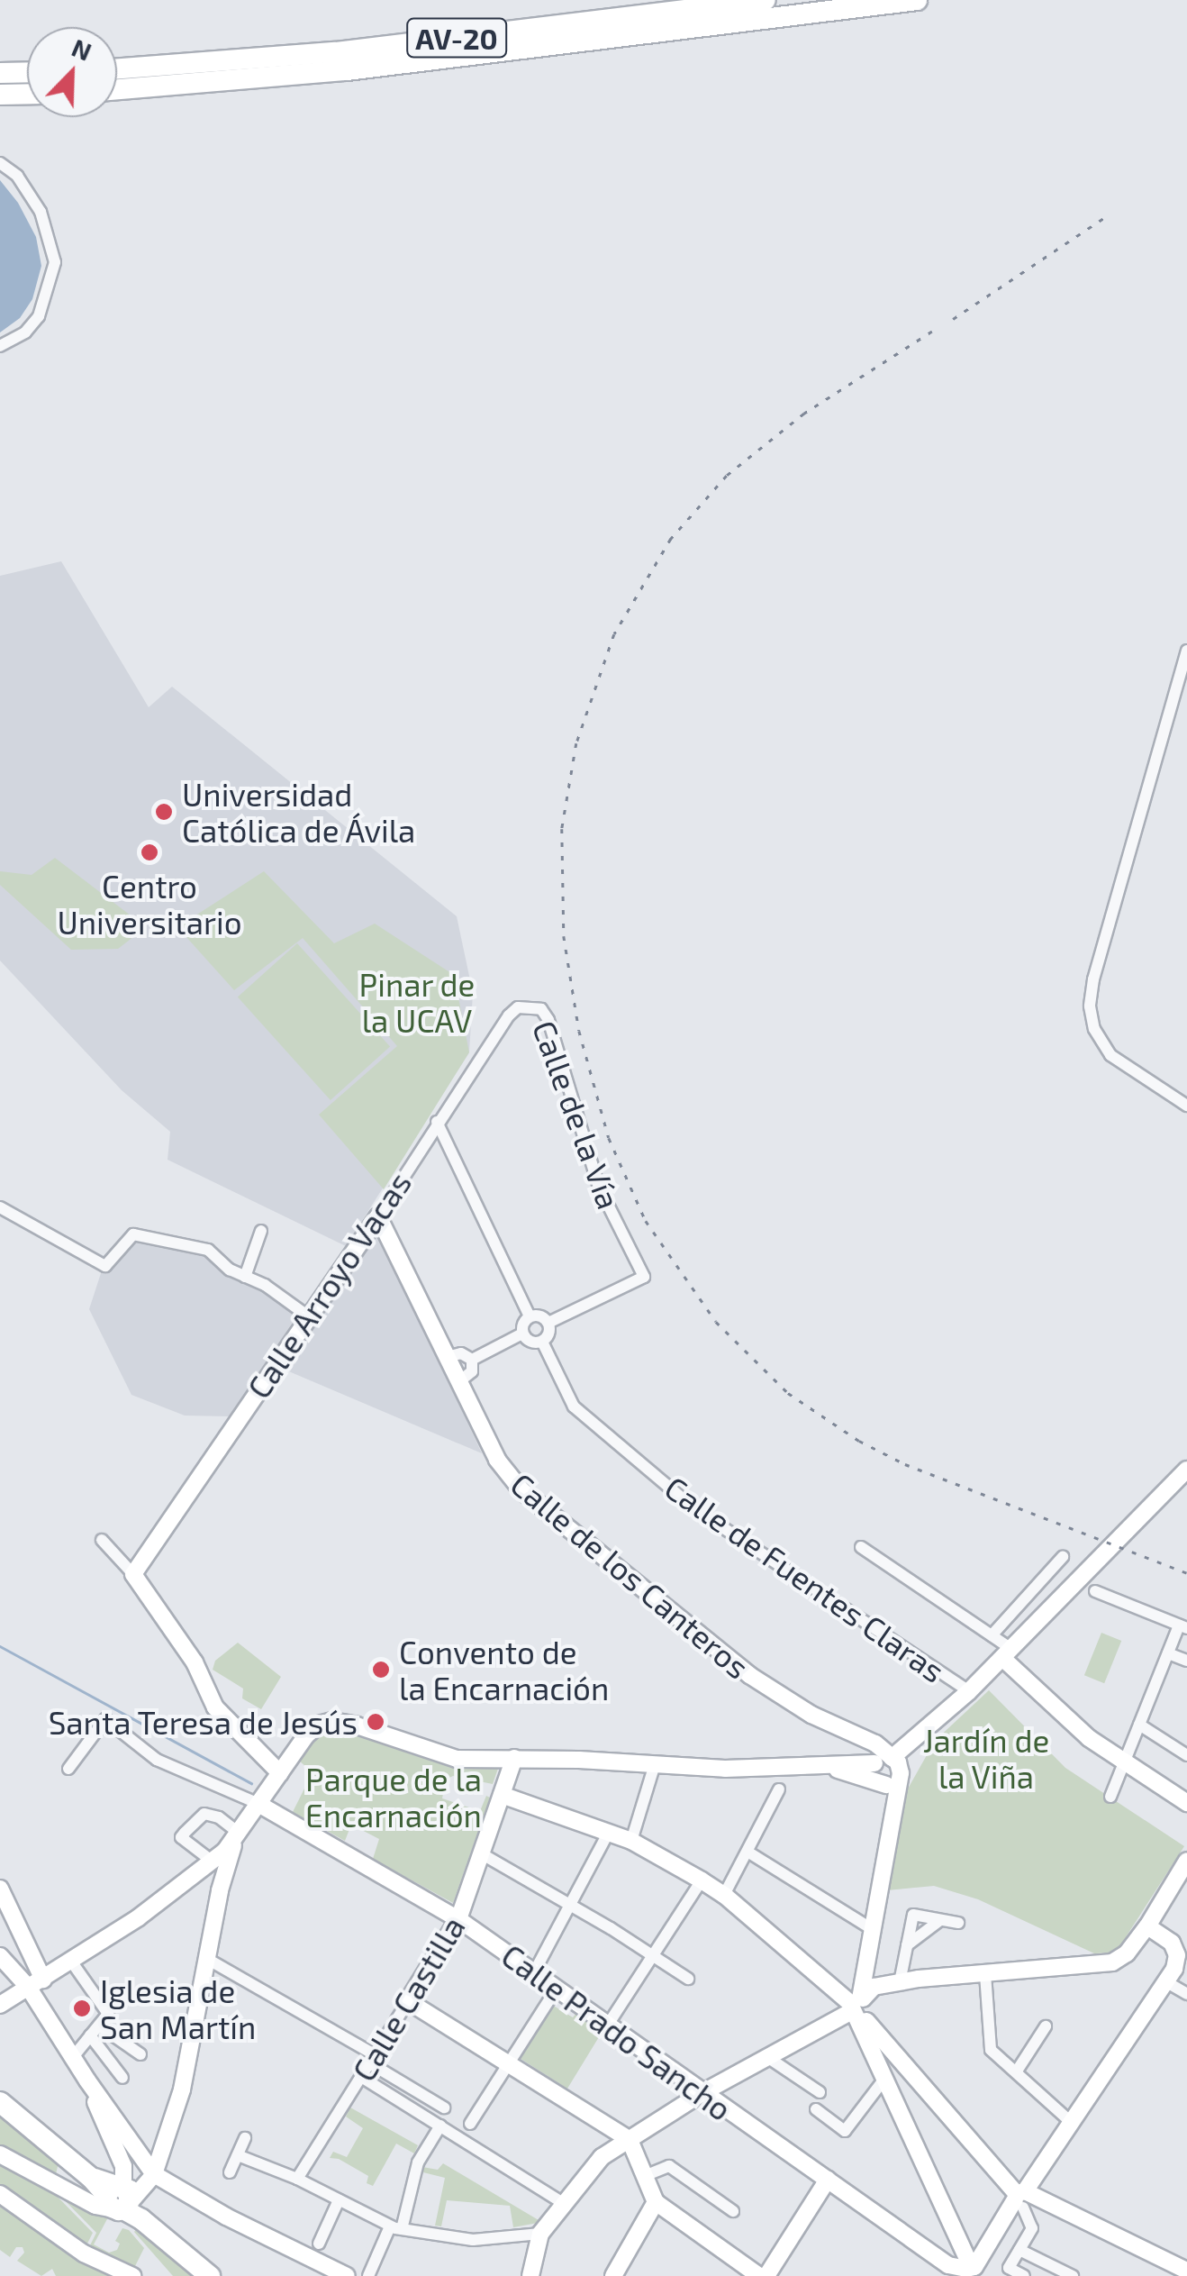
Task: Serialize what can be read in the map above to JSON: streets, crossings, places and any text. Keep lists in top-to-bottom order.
{
  "streets": {
    "highway": ["AV-20"],
    "street": [
      "Calle de la Vía",
      "Calle Arroyo Vacas",
      "Calle de los Canteros",
      "Calle de Fuentes Claras",
      "Calle Castilla",
      "Calle Prado Sancho"
    ]
  },
  "crossings": [
    ["Calle de la Vía", "Calle Arroyo Vacas"],
    ["Calle de la Vía", "Calle de Fuentes Claras"],
    ["Calle Arroyo Vacas", "Calle de los Canteros"],
    ["Calle Arroyo Vacas", "Calle Prado Sancho"],
    ["Calle Castilla", "Calle Prado Sancho"]
  ],
  "parks": ["Pinar de la UCAV", "Jardín de la Viña", "Parque de la Encarnación"],
  "places": [
    "Universidad Católica de Ávila",
    "Centro Universitario",
    "Convento de la Encarnación",
    "Santa Teresa de Jesús",
    "Iglesia de San Martín"
  ],
  "north": "top right"
}
